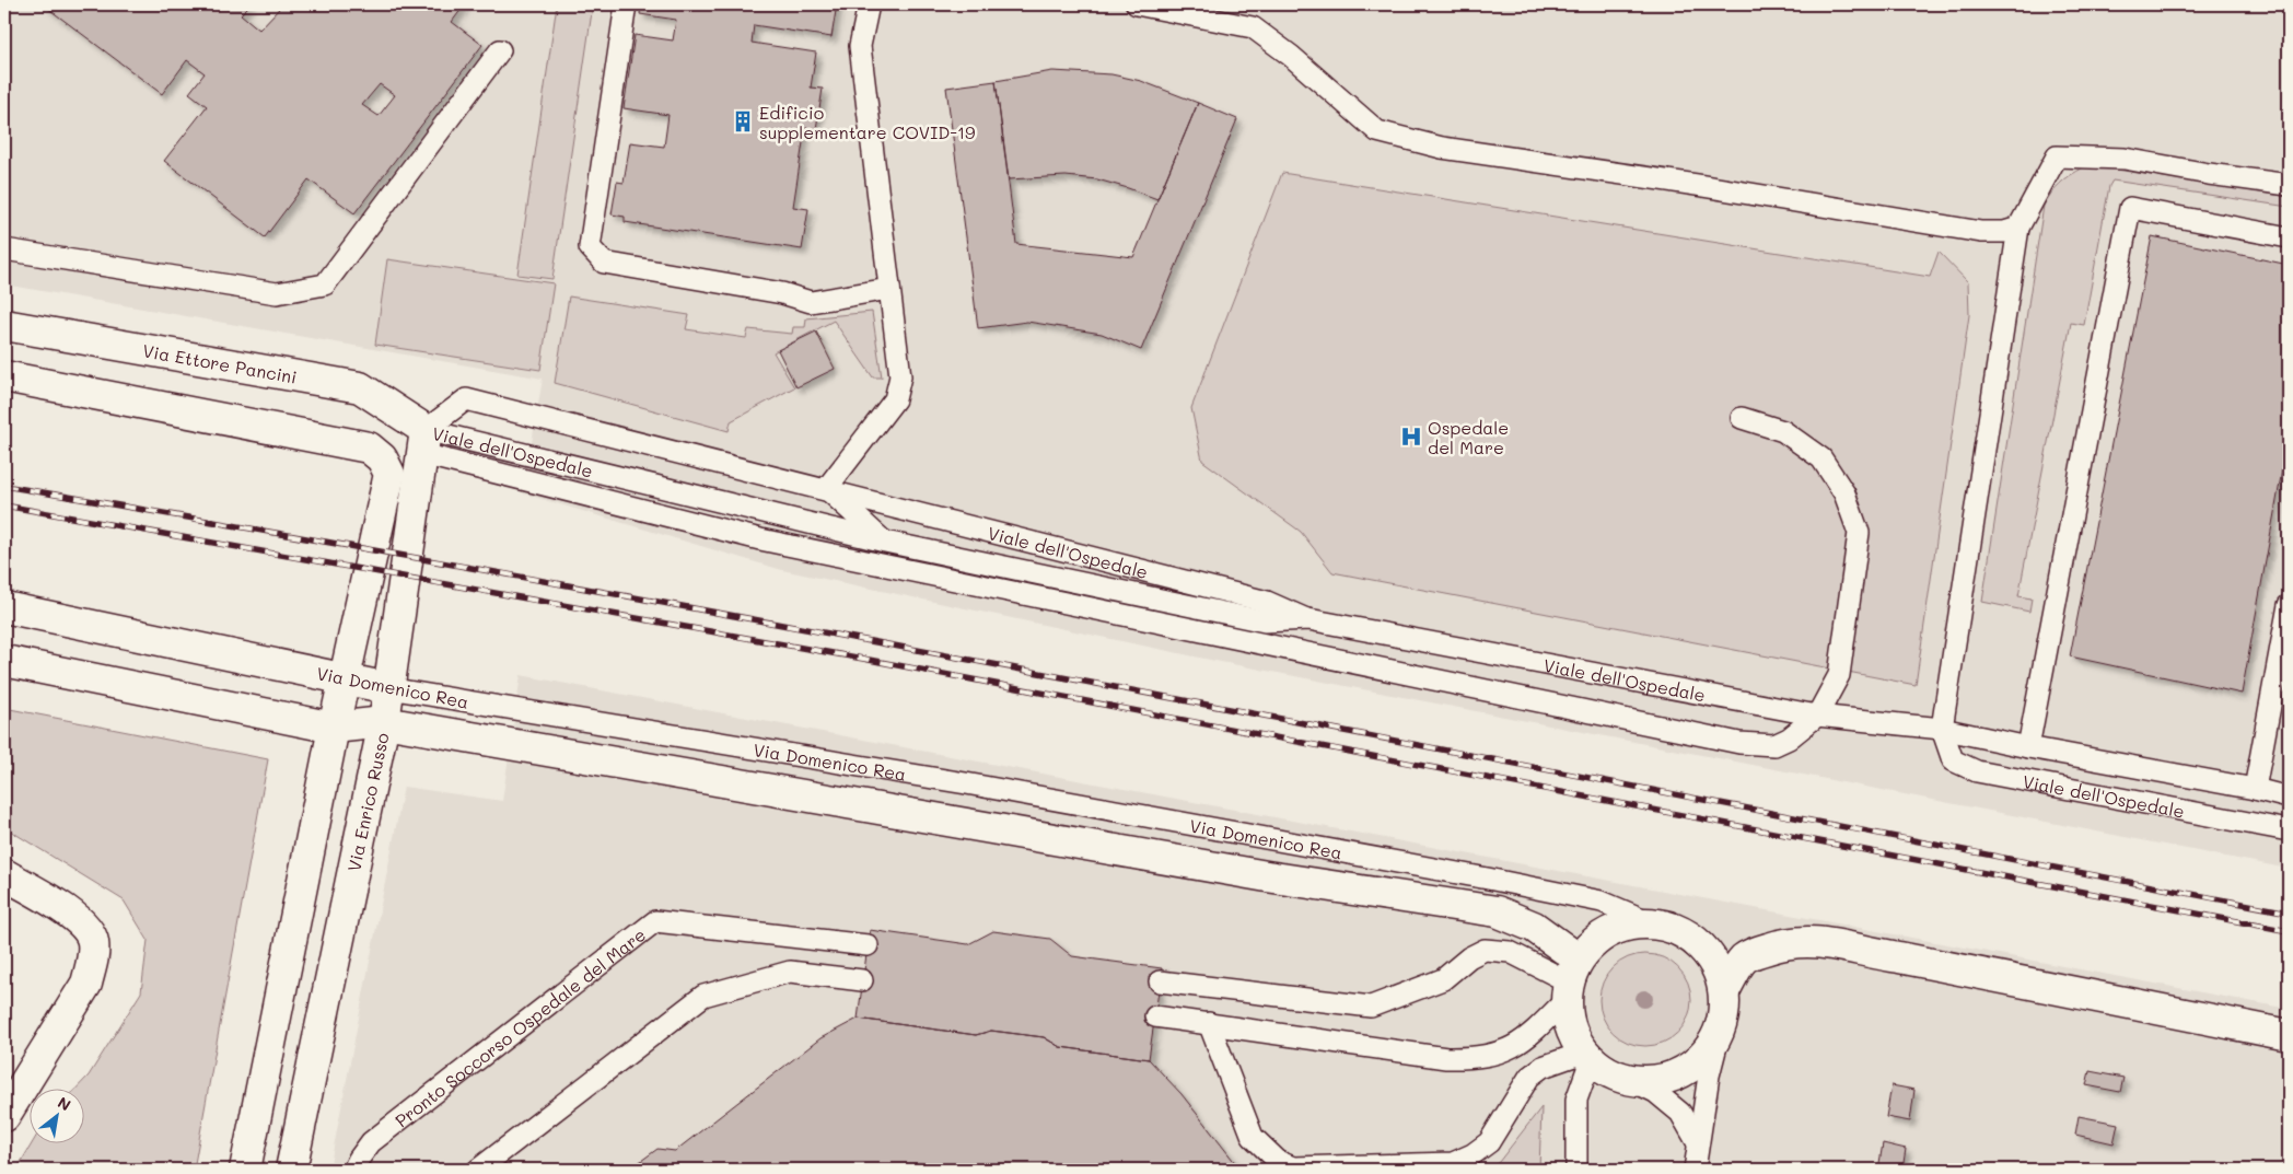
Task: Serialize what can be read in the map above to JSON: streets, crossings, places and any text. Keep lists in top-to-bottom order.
{
  "streets": {
    "street": ["Via Ettore Pancini", "Via Domenico Rea", "Via Enrico Russo"],
    "lane": ["Viale dell'Ospedale", "Pronto Soccorso Ospedale del Mare"]
  },
  "crossings": [
    ["Via Ettore Pancini", "Viale dell'Ospedale"],
    ["Via Ettore Pancini", "Via Enrico Russo"],
    ["Viale dell'Ospedale", "Via Enrico Russo"],
    ["Via Domenico Rea", "Via Enrico Russo"]
  ],
  "places": {
    "building": ["Edificio supplementare COVID-19"],
    "hospital": ["Ospedale del Mare"]
  },
  "north": "top right"
}
